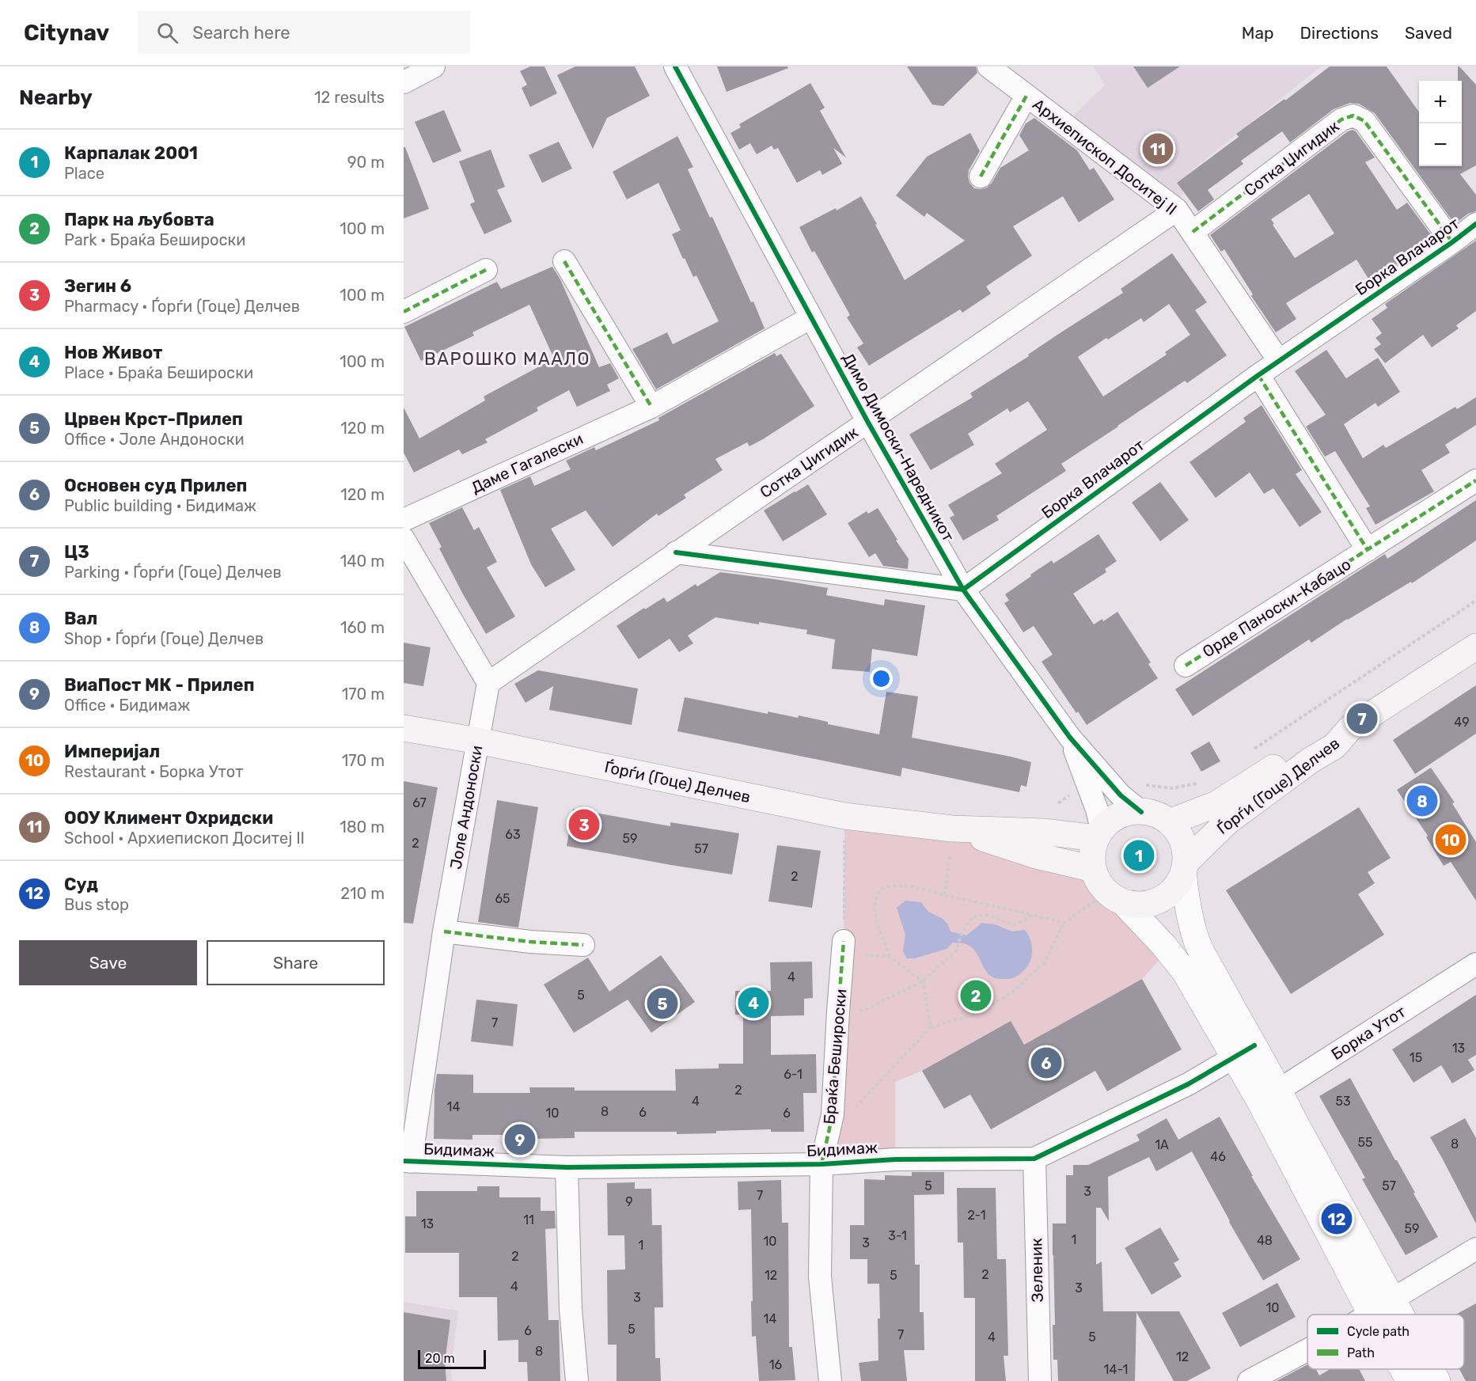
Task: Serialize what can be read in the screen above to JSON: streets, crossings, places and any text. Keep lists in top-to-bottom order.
{
  "streets": {
    "main road": ["Ѓорѓи (Гоце) Делчев"],
    "street": [
      "Архиепископ Доситеј II",
      "Сотка Џигидик",
      "Борка Влачарот",
      "Димо Димоски-Наредникот",
      "Даме Гагалески",
      "Орде Паноски-Кабацо",
      "Јоле Андоноски",
      "Борка Утот",
      "Браќа Бешироски",
      "Бидимаж",
      "Зеленик"
    ]
  },
  "crossings": [
    ["Архиепископ Доситеј II", "Сотка Џигидик"],
    ["Архиепископ Доситеј II", "Борка Влачарот"],
    ["Сотка Џигидик", "Борка Влачарот"],
    ["Сотка Џигидик", "Димо Димоски-Наредникот"],
    ["Сотка Џигидик", "Јоле Андоноски"],
    ["Борка Влачарот", "Димо Димоски-Наредникот"],
    ["Борка Влачарот", "Орде Паноски-Кабацо"],
    ["Димо Димоски-Наредникот", "Даме Гагалески"],
    ["Димо Димоски-Наредникот", "Ѓорѓи (Гоце) Делчев"],
    ["Ѓорѓи (Гоце) Делчев", "Јоле Андоноски"],
    ["Јоле Андоноски", "Бидимаж"],
    ["Браќа Бешироски", "Бидимаж"],
    ["Бидимаж", "Зеленик"]
  ],
  "districts": ["ВАРОШКО МААЛО"],
  "house_numbers": [
    "49",
    "67",
    "63",
    "59",
    "2",
    "57",
    "2",
    "65",
    "4",
    "5",
    "7",
    "13",
    "15",
    "6-1",
    "2",
    "4",
    "53",
    "14",
    "8",
    "6",
    "10",
    "6",
    "55",
    "8",
    "1А",
    "46",
    "5",
    "57",
    "3",
    "7",
    "9",
    "2-1",
    "11",
    "13",
    "59",
    "3-1",
    "1",
    "48",
    "10",
    "3",
    "1",
    "2",
    "2",
    "12",
    "5",
    "4",
    "3",
    "3",
    "10",
    "14",
    "5",
    "6",
    "7",
    "4",
    "5",
    "8",
    "12",
    "16",
    "14-1"
  ],
  "legend": ["Cycle path", "Path"],
  "scale_bar": "20 m",
  "page": {
    "header": "Citynav",
    "search": "Search here",
    "nav": ["Map", "Directions", "Saved"],
    "heading": ["Nearby", "12 results"],
    "map_buttons": ["+", "−"],
    "list": [
      {
        "mark": "1",
        "name": "Карпалак 2001",
        "note": "Place",
        "value": "90 m"
      },
      {
        "mark": "2",
        "name": "Парк на љубовта",
        "note": "Park · Браќа Бешироски",
        "value": "100 m"
      },
      {
        "mark": "3",
        "name": "Зегин 6",
        "note": "Pharmacy · Ѓорѓи (Гоце) Делчев",
        "value": "100 m"
      },
      {
        "mark": "4",
        "name": "Нов Живот",
        "note": "Place · Браќа Бешироски",
        "value": "100 m"
      },
      {
        "mark": "5",
        "name": "Црвен Крст-Прилеп",
        "note": "Office · Јоле Андоноски",
        "value": "120 m"
      },
      {
        "mark": "6",
        "name": "Основен суд Прилеп",
        "note": "Public building · Бидимаж",
        "value": "120 m"
      },
      {
        "mark": "7",
        "name": "Ц3",
        "note": "Parking · Ѓорѓи (Гоце) Делчев",
        "value": "140 m"
      },
      {
        "mark": "8",
        "name": "Вал",
        "note": "Shop · Ѓорѓи (Гоце) Делчев",
        "value": "160 m"
      },
      {
        "mark": "9",
        "name": "ВиаПост МК - Прилеп",
        "note": "Office · Бидимаж",
        "value": "170 m"
      },
      {
        "mark": "10",
        "name": "Империјал",
        "note": "Restaurant · Борка Утот",
        "value": "170 m"
      },
      {
        "mark": "11",
        "name": "ООУ Климент Охридски",
        "note": "School · Архиепископ Доситеј II",
        "value": "180 m"
      },
      {
        "mark": "12",
        "name": "Суд",
        "note": "Bus stop",
        "value": "210 m"
      }
    ],
    "pins": [
      "11",
      "7",
      "8",
      "3",
      "10",
      "1",
      "2",
      "4",
      "5",
      "6",
      "9",
      "12"
    ],
    "buttons": ["Save", "Share"],
    "scale": "20 m"
  }
}
